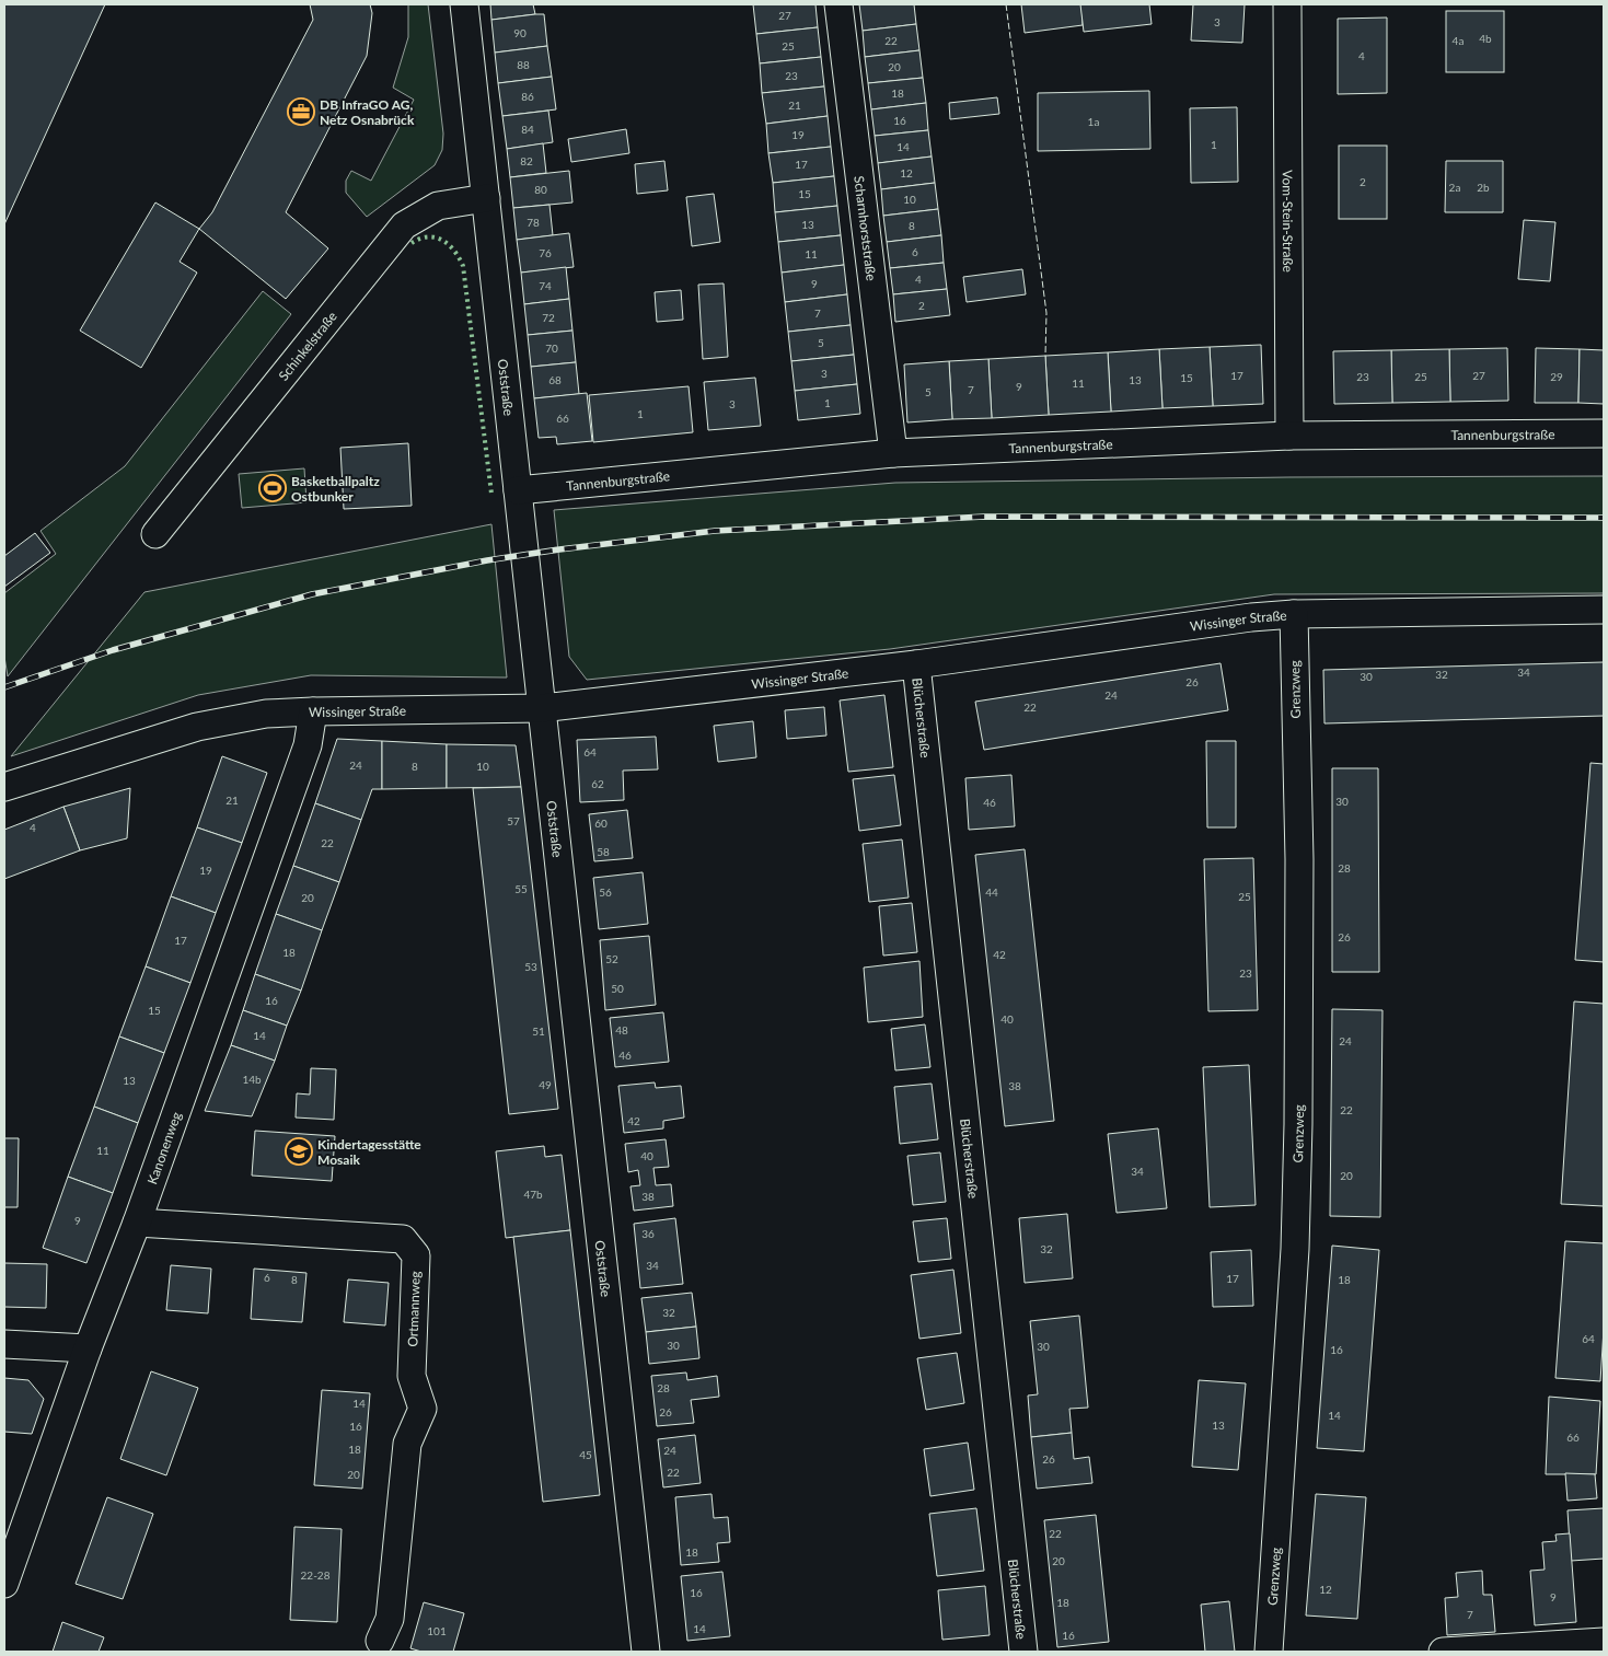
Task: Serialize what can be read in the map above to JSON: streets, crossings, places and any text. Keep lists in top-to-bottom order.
{
  "streets": {
    "street": [
      "Vom-Stein-Straße",
      "Scharnhorststraße",
      "Schinkelstraße",
      "Oststraße",
      "Tannenburgstraße",
      "Wissinger Straße",
      "Grenzweg",
      "Blücherstraße",
      "Kanonenweg",
      "Ortmannweg"
    ]
  },
  "crossings": [
    ["Vom-Stein-Straße", "Tannenburgstraße"],
    ["Scharnhorststraße", "Tannenburgstraße"],
    ["Schinkelstraße", "Oststraße"],
    ["Oststraße", "Tannenburgstraße"],
    ["Oststraße", "Wissinger Straße"],
    ["Wissinger Straße", "Grenzweg"],
    ["Wissinger Straße", "Blücherstraße"],
    ["Wissinger Straße", "Kanonenweg"],
    ["Kanonenweg", "Ortmannweg"]
  ],
  "places": {
    "office": ["DB InfraGO AG, Netz Osnabrück"],
    "sports": ["Basketballpaltz Ostbunker"],
    "school or university": ["Kindertagesstätte Mosaik"]
  },
  "house_numbers": [
    "27",
    "3",
    "90",
    "4b",
    "22",
    "4a",
    "25",
    "4",
    "88",
    "20",
    "23",
    "18",
    "86",
    "21",
    "16",
    "1a",
    "84",
    "19",
    "1",
    "14",
    "82",
    "17",
    "12",
    "2",
    "2a",
    "2b",
    "80",
    "15",
    "10",
    "78",
    "13",
    "8",
    "6",
    "76",
    "11",
    "4",
    "9",
    "74",
    "2",
    "7",
    "72",
    "5",
    "70",
    "3",
    "17",
    "27",
    "23",
    "25",
    "29",
    "15",
    "68",
    "13",
    "11",
    "9",
    "7",
    "5",
    "1",
    "3",
    "1",
    "66",
    "34",
    "32",
    "30",
    "26",
    "24",
    "22",
    "64",
    "24",
    "8",
    "10",
    "62",
    "21",
    "30",
    "46",
    "57",
    "60",
    "4",
    "22",
    "58",
    "28",
    "19",
    "55",
    "56",
    "44",
    "25",
    "20",
    "26",
    "17",
    "18",
    "42",
    "52",
    "53",
    "23",
    "50",
    "16",
    "15",
    "40",
    "48",
    "51",
    "14",
    "24",
    "46",
    "14b",
    "13",
    "49",
    "38",
    "22",
    "42",
    "11",
    "40",
    "34",
    "20",
    "47b",
    "38",
    "9",
    "36",
    "32",
    "34",
    "6",
    "17",
    "8",
    "18",
    "32",
    "64",
    "30",
    "30",
    "16",
    "28",
    "14",
    "26",
    "14",
    "13",
    "16",
    "66",
    "18",
    "24",
    "45",
    "26",
    "22",
    "20",
    "22",
    "18",
    "20",
    "22-28",
    "12",
    "16",
    "9",
    "18",
    "7",
    "14",
    "101",
    "16"
  ]
}
